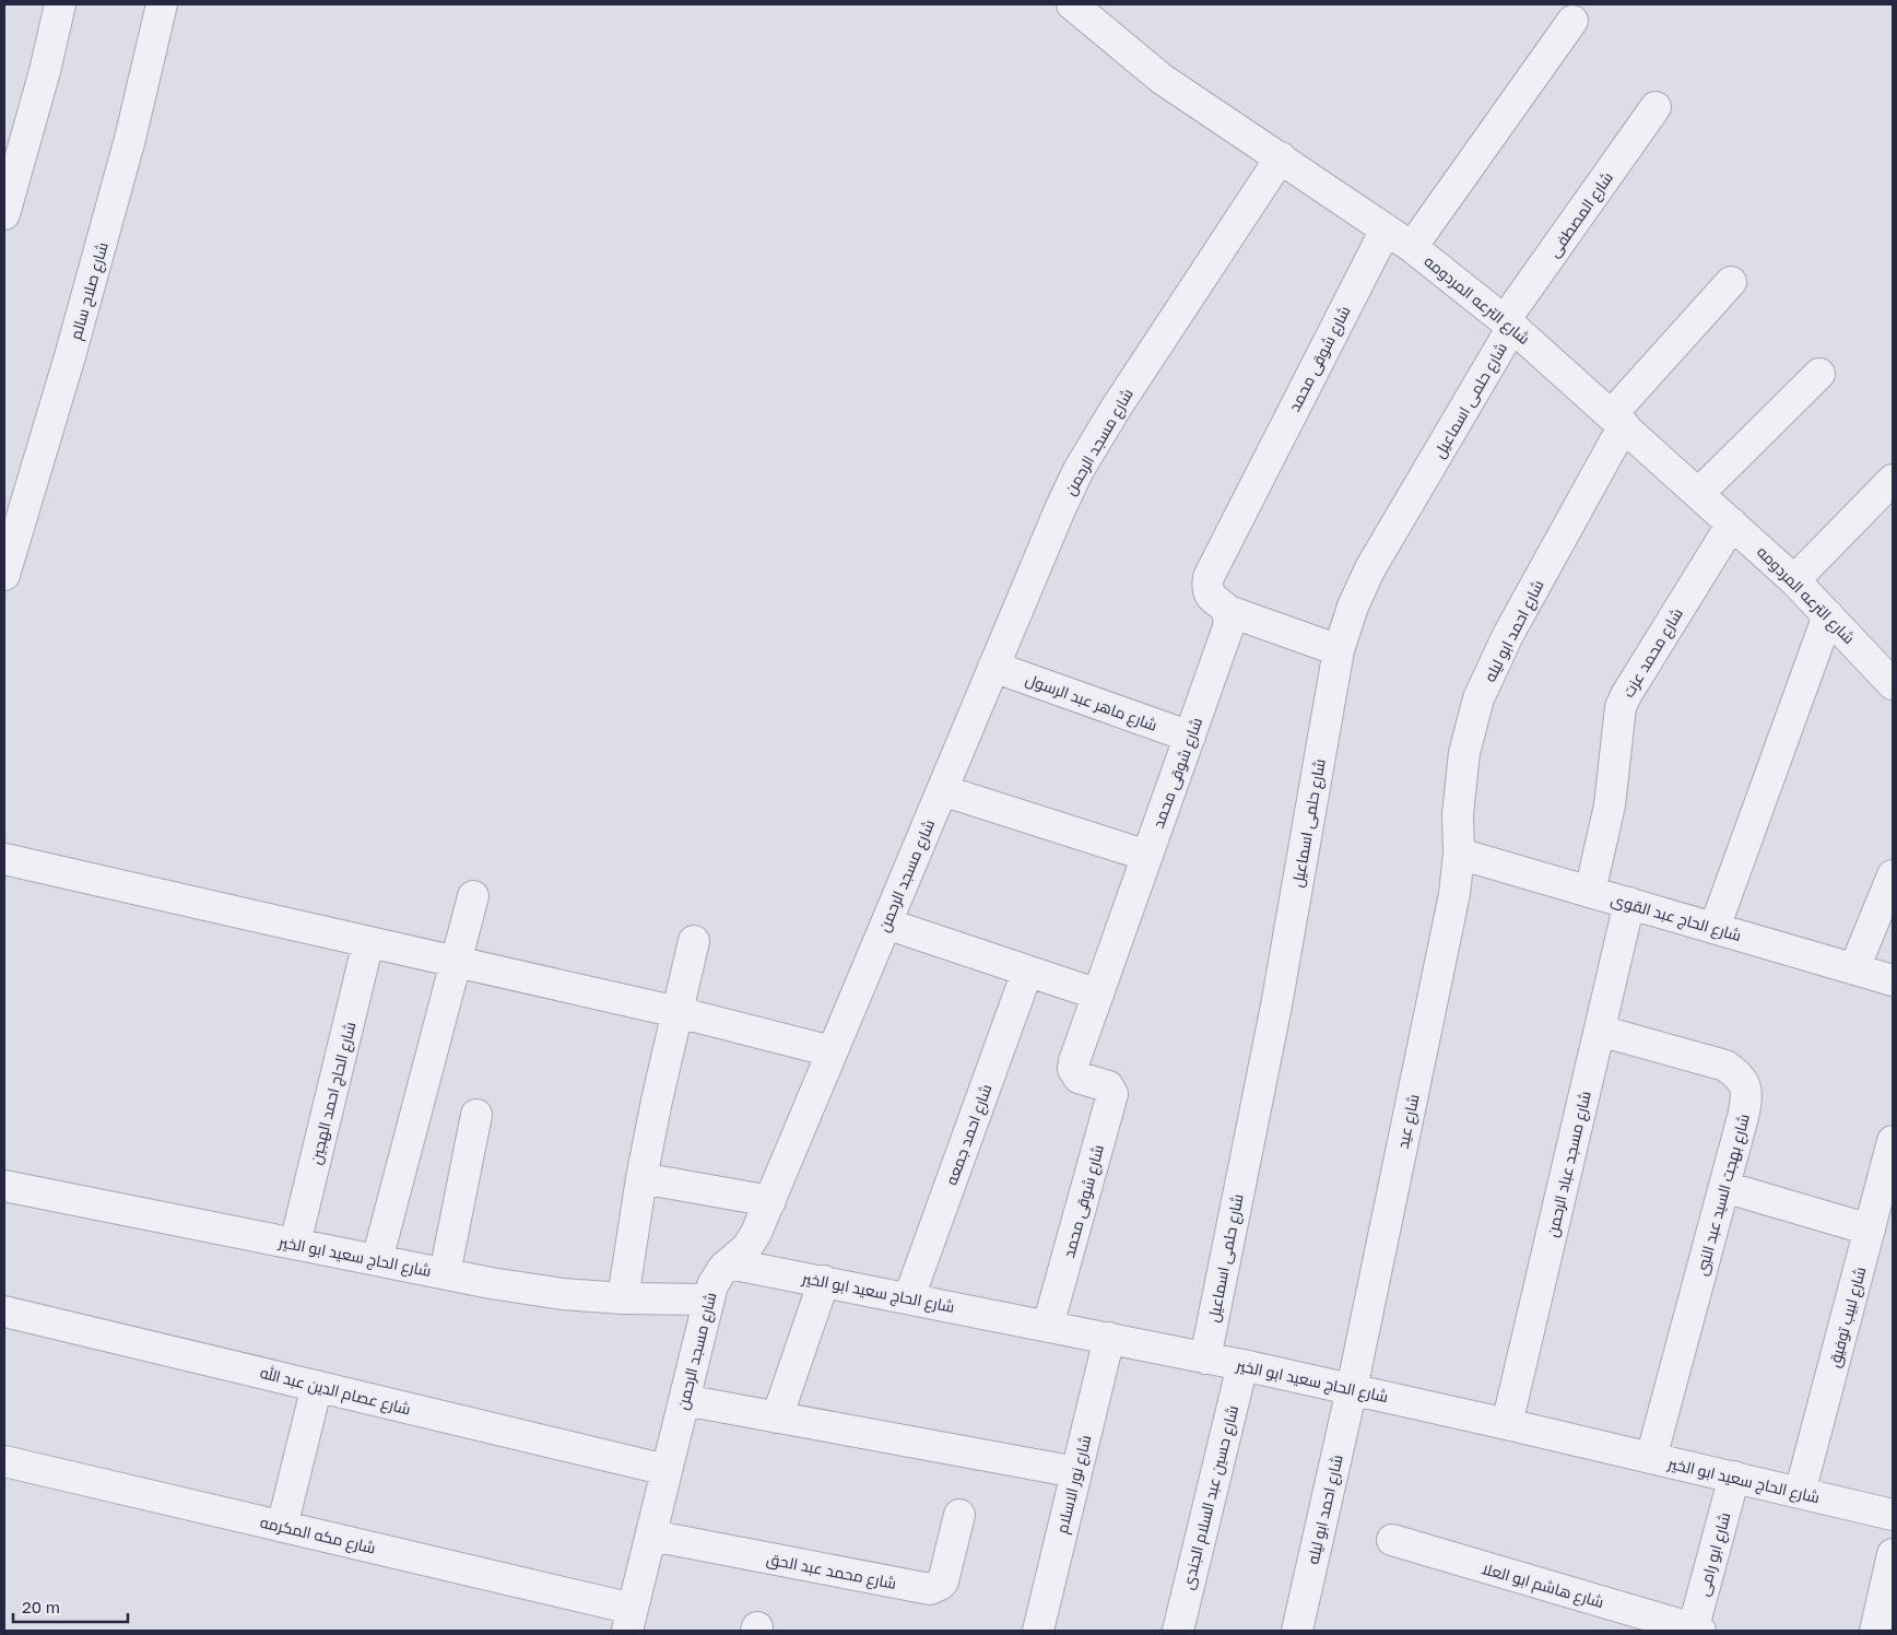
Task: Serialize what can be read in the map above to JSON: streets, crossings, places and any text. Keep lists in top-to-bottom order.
{
  "streets": {
    "street": [
      "شارع المصطفى",
      "شارع صلاح سالم",
      "شارع الترعه المردومه",
      "شارع شوقى محمد",
      "شارع حلمى اسماعيل",
      "شارع مسجد الرحمن",
      "شارع احمد ابو ليله",
      "شارع محمد عزت",
      "شارع ماهر عبد الرسول",
      "شارع الحاج عبد القوى",
      "شارع الحاج احمد الهجين",
      "شارع عيد",
      "شارع احمد جمعه",
      "شارع مسجد عباد الرحمن",
      "شارع بهجت السيد عبد النبى",
      "شارع الحاج سعيد ابو الخير",
      "شارع لبيب توفيق",
      "شارع عصام الدين عبد الله",
      "شارع نور الاسلام",
      "شارع حسين عبد السلام الجندى",
      "شارع مكه المكرمه",
      "شارع ابو رامى",
      "شارع محمد عبد الحق",
      "شارع هاشم ابو العلا"
    ]
  },
  "crossings": [
    ["شارع المصطفى", "شارع الترعه المردومه"],
    ["شارع المصطفى", "شارع حلمى اسماعيل"],
    ["شارع الترعه المردومه", "شارع شوقى محمد"],
    ["شارع الترعه المردومه", "شارع حلمى اسماعيل"],
    ["شارع الترعه المردومه", "شارع مسجد الرحمن"],
    ["شارع الترعه المردومه", "شارع احمد ابو ليله"],
    ["شارع الترعه المردومه", "شارع محمد عزت"],
    ["شارع شوقى محمد", "شارع ماهر عبد الرسول"],
    ["شارع شوقى محمد", "شارع الحاج سعيد ابو الخير"],
    ["شارع حلمى اسماعيل", "شارع الحاج سعيد ابو الخير"],
    ["شارع مسجد الرحمن", "شارع ماهر عبد الرسول"],
    ["شارع مسجد الرحمن", "شارع الحاج سعيد ابو الخير"],
    ["شارع مسجد الرحمن", "شارع عصام الدين عبد الله"],
    ["شارع مسجد الرحمن", "شارع مكه المكرمه"],
    ["شارع مسجد الرحمن", "شارع محمد عبد الحق"],
    ["شارع احمد ابو ليله", "شارع الحاج عبد القوى"],
    ["شارع احمد ابو ليله", "شارع عيد"],
    ["شارع احمد ابو ليله", "شارع الحاج سعيد ابو الخير"],
    ["شارع محمد عزت", "شارع الحاج عبد القوى"],
    ["شارع الحاج عبد القوى", "شارع عيد"],
    ["شارع الحاج عبد القوى", "شارع مسجد عباد الرحمن"],
    ["شارع الحاج احمد الهجين", "شارع الحاج سعيد ابو الخير"],
    ["شارع عيد", "شارع الحاج سعيد ابو الخير"],
    ["شارع احمد جمعه", "شارع الحاج سعيد ابو الخير"],
    ["شارع مسجد عباد الرحمن", "شارع بهجت السيد عبد النبى"],
    ["شارع مسجد عباد الرحمن", "شارع الحاج سعيد ابو الخير"],
    ["شارع بهجت السيد عبد النبى", "شارع الحاج سعيد ابو الخير"],
    ["شارع الحاج سعيد ابو الخير", "شارع لبيب توفيق"],
    ["شارع الحاج سعيد ابو الخير", "شارع نور الاسلام"],
    ["شارع الحاج سعيد ابو الخير", "شارع حسين عبد السلام الجندى"],
    ["شارع الحاج سعيد ابو الخير", "شارع ابو رامى"],
    ["شارع ابو رامى", "شارع هاشم ابو العلا"]
  ],
  "scale_bar": "20 m"
}
